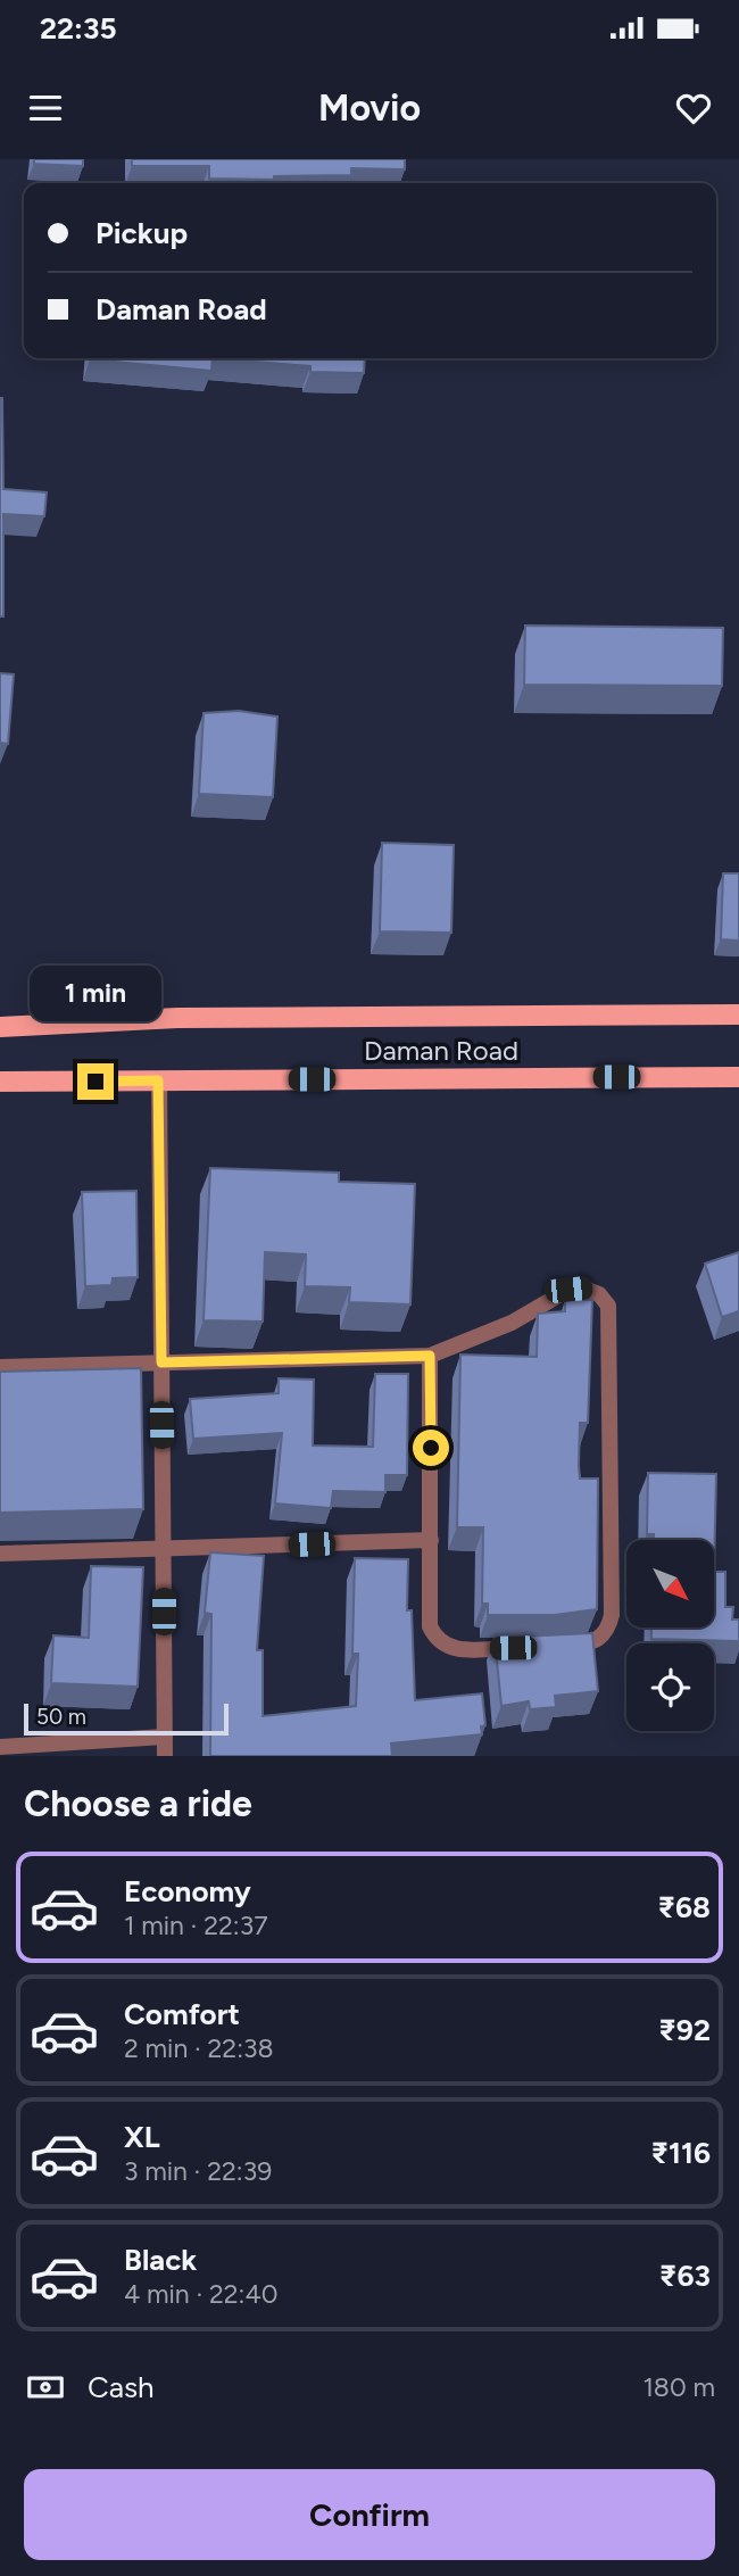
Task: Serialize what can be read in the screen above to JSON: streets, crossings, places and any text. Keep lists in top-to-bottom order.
{
  "streets": {
    "main road": ["Daman Road"]
  },
  "scale_bar": "50 m",
  "north": "bottom right",
  "page": {
    "status": "22:35",
    "header": "Movio",
    "banner": ["Pickup", "Daman Road"],
    "bubble": "1 min",
    "scale": "50 m",
    "heading": "Choose a ride",
    "list": [
      {
        "name": "Economy",
        "note": "1 min · 22:37",
        "value": "₹68"
      },
      {
        "name": "Comfort",
        "note": "2 min · 22:38",
        "value": "₹92"
      },
      {
        "name": "XL",
        "note": "3 min · 22:39",
        "value": "₹116"
      },
      {
        "name": "Black",
        "note": "4 min · 22:40",
        "value": "₹63"
      }
    ],
    "pay": ["Cash", "180 m"],
    "buttons": "Confirm"
  }
}
